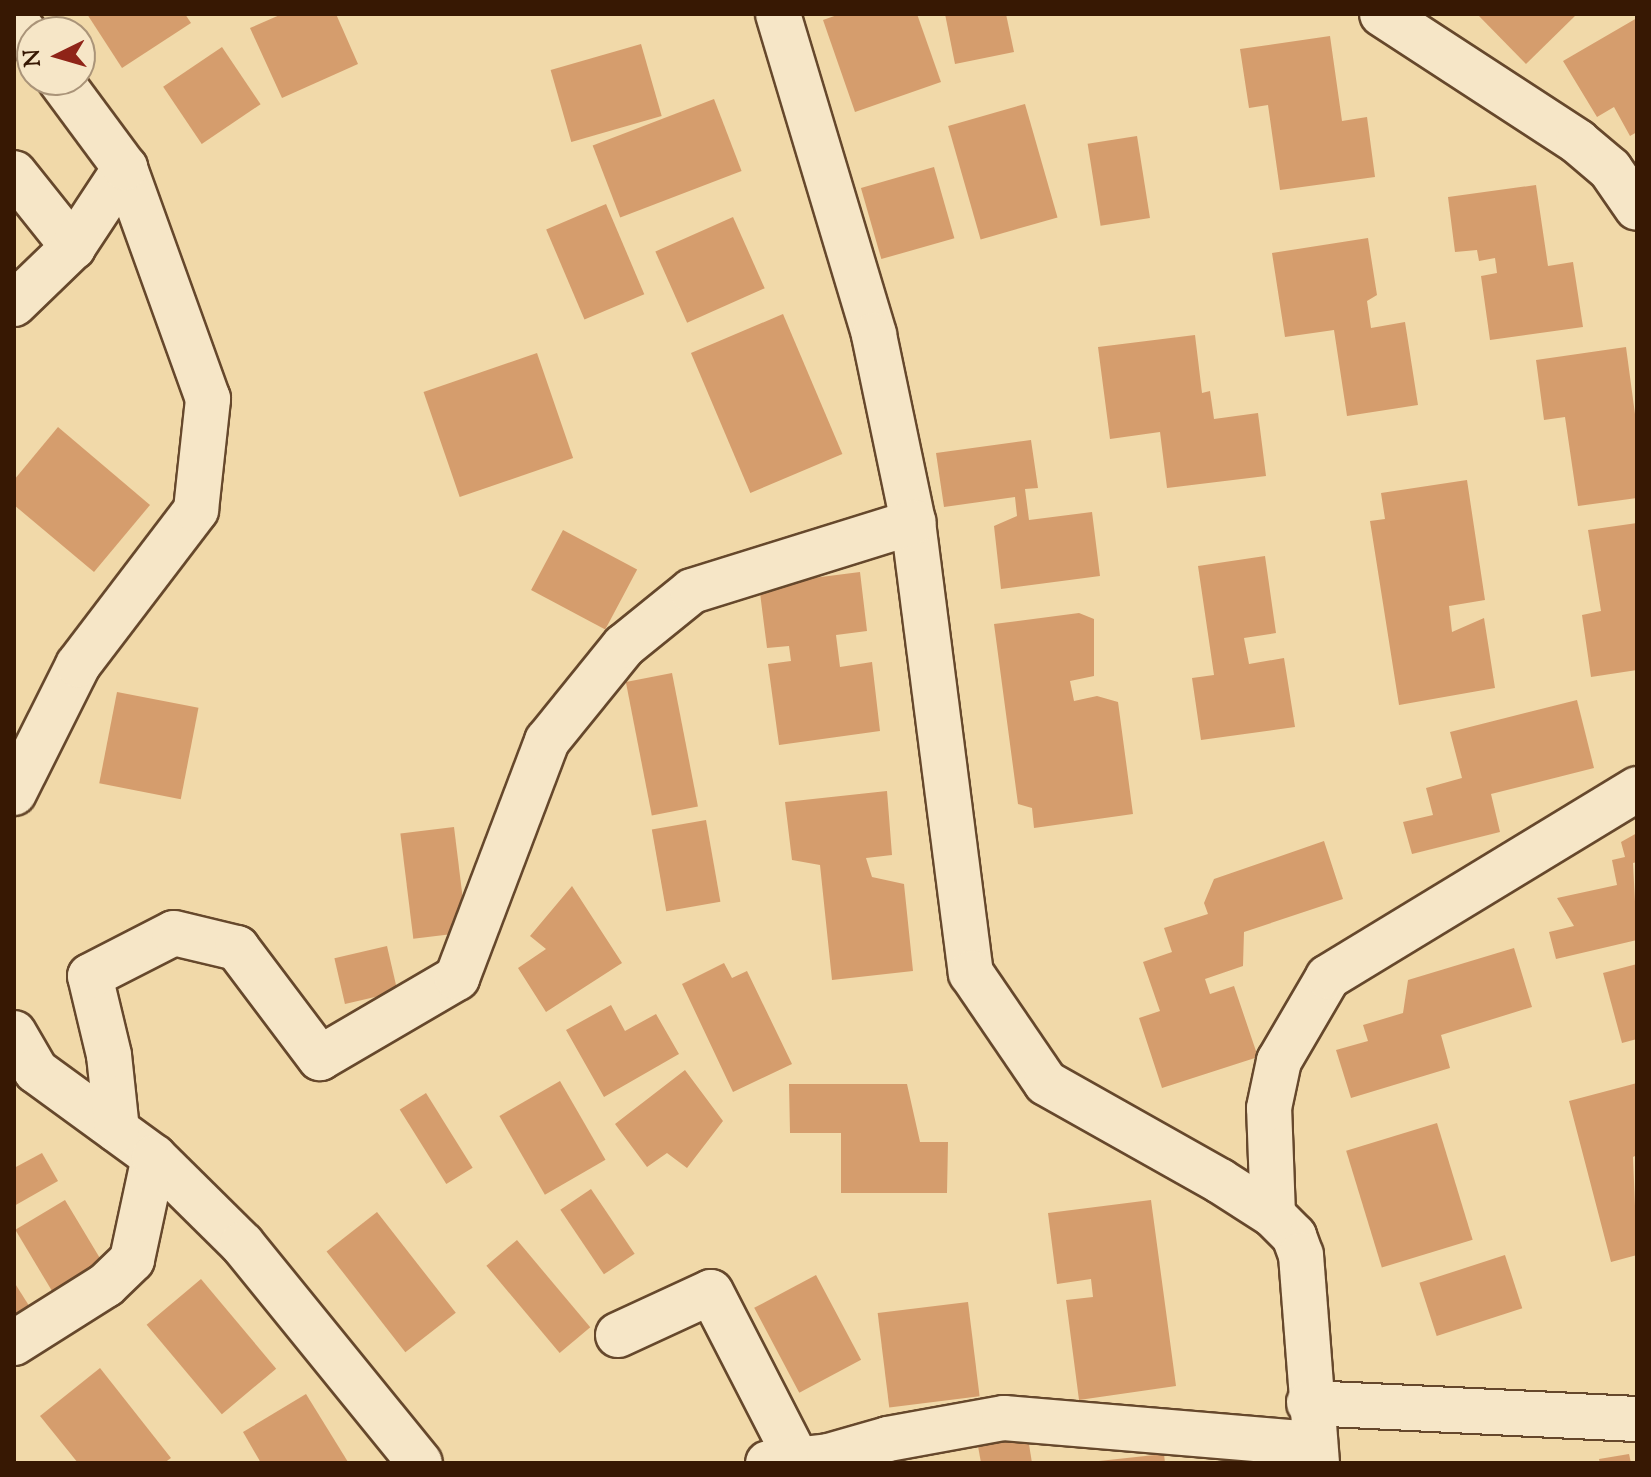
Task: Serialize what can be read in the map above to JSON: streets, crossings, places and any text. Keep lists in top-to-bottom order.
{
  "north": "left"
}
